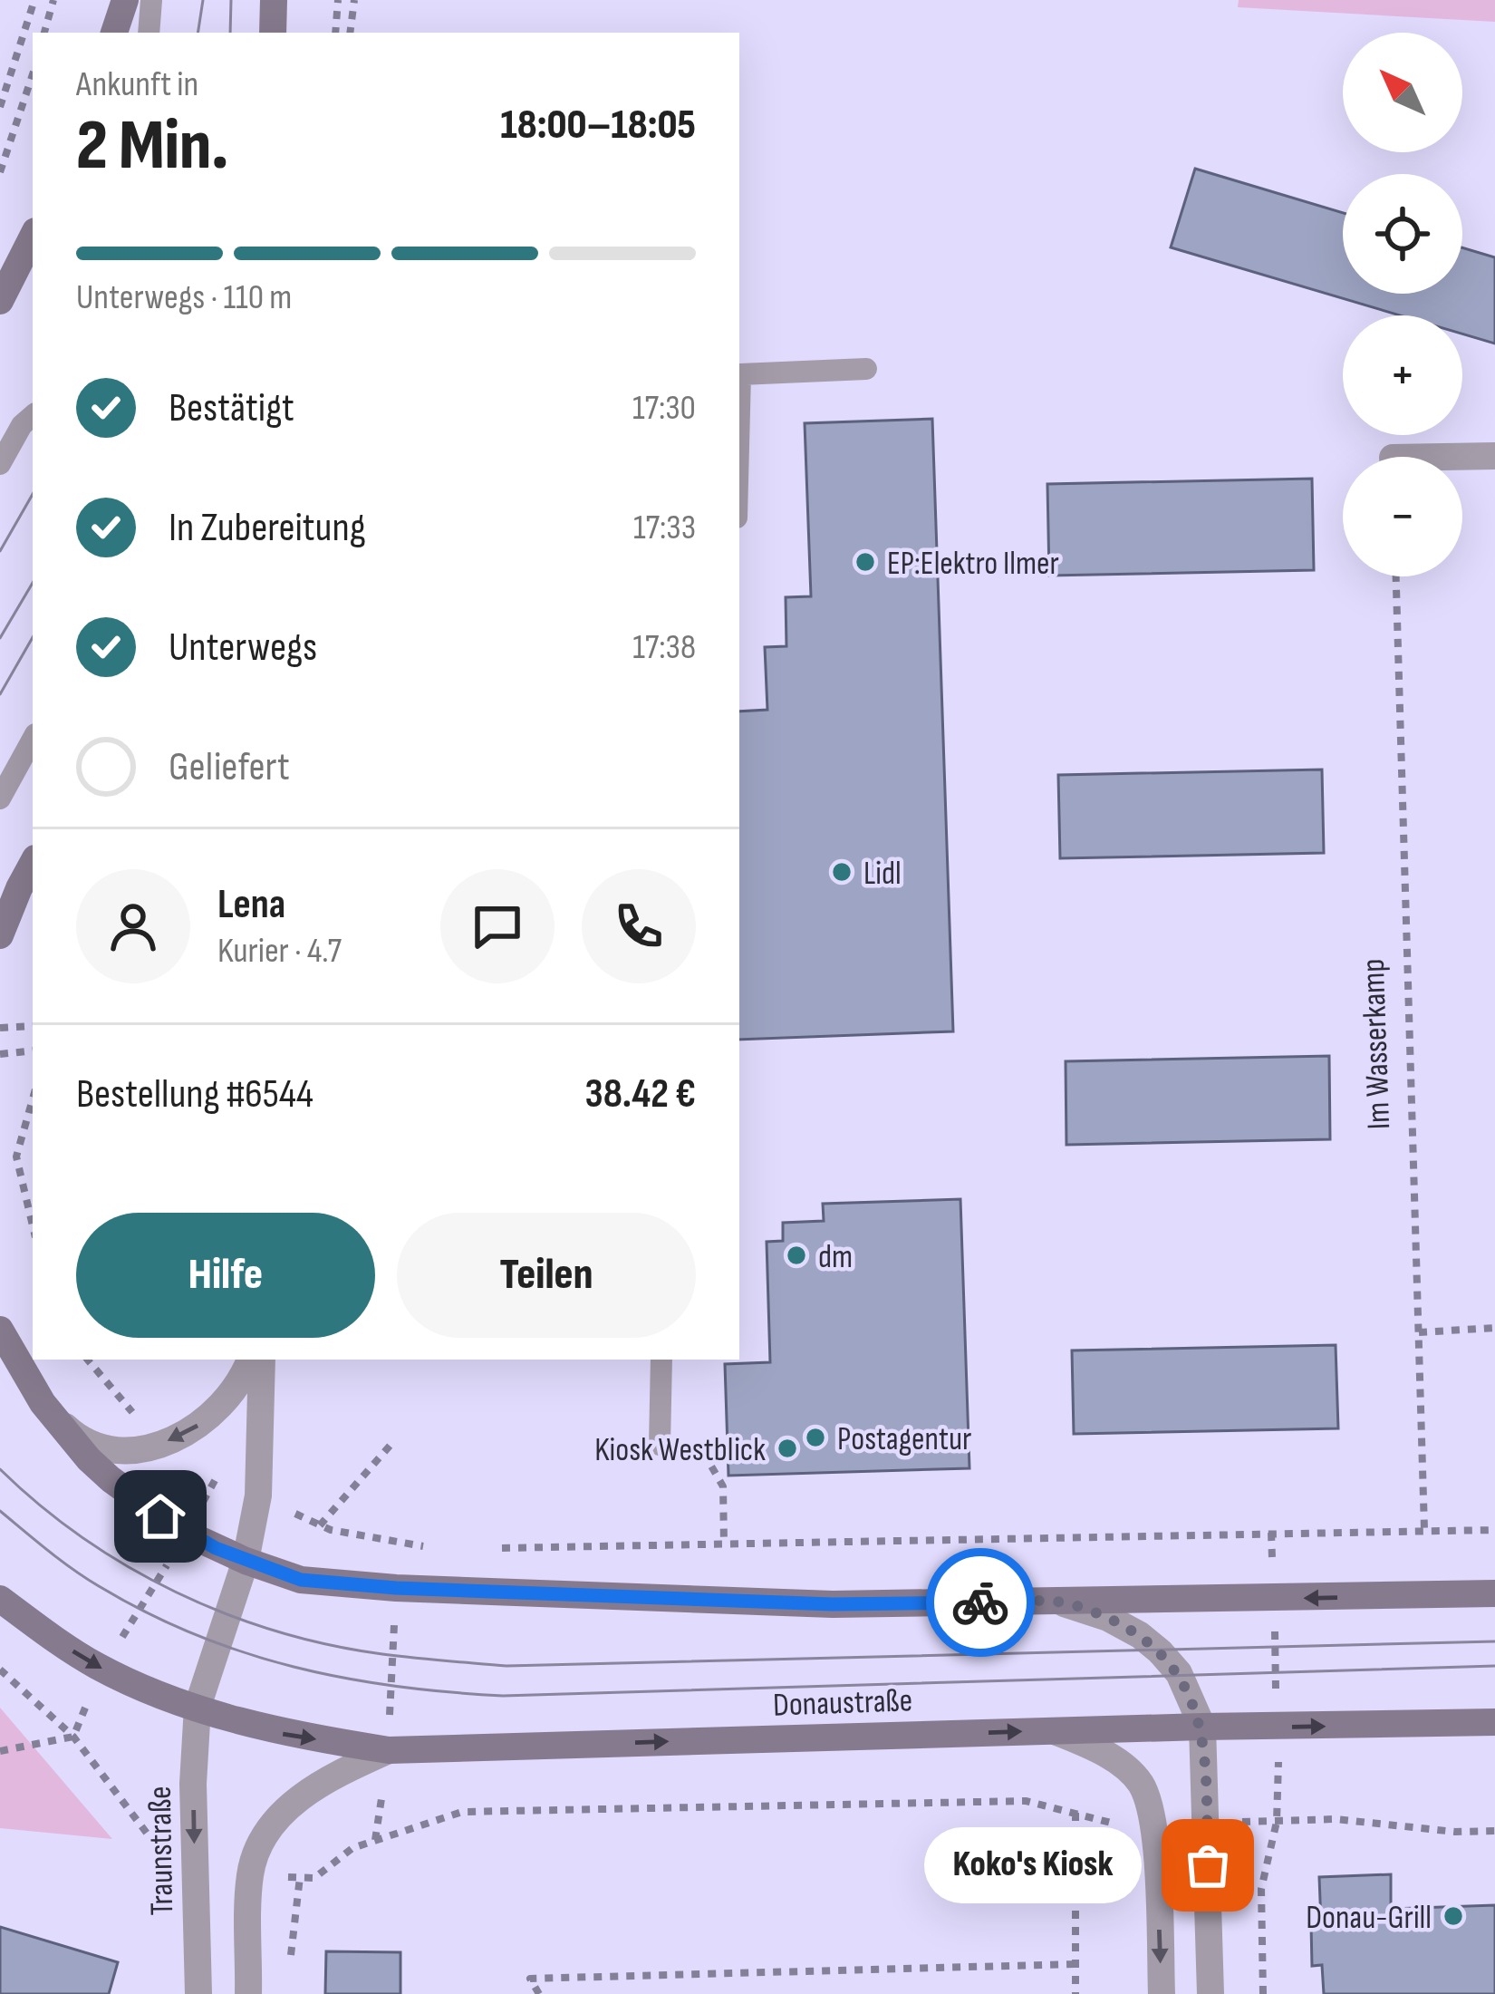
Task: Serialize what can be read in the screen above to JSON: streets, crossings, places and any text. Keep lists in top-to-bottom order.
{
  "streets": {
    "main road": ["Donaustraße"],
    "street": ["Traunstraße"],
    "path": ["Im Wasserkamp"]
  },
  "crossings": [
    ["Donaustraße", "Traunstraße"]
  ],
  "places": [
    "EP:Elektro Ilmer",
    "Lidl",
    "dm",
    "Postagentur",
    "Kiosk Westblick",
    "Koko's Kiosk",
    "Donau-Grill"
  ],
  "north": "top left",
  "page": {
    "map_buttons": ["+", "−"],
    "heading": ["2 Min.", "Ankunft in", "18:00–18:05"],
    "panel": [
      "Lena",
      "Kurier · 4.7",
      "Bestellung #6544",
      "38.42 €"
    ],
    "bar": "Unterwegs · 110 m",
    "list": [
      ["Bestätigt", "17:30"],
      ["In Zubereitung", "17:33"],
      ["Unterwegs", "17:38"],
      "Geliefert"
    ],
    "buttons": ["Hilfe", "Teilen"],
    "bubble": "Koko's Kiosk"
  }
}
